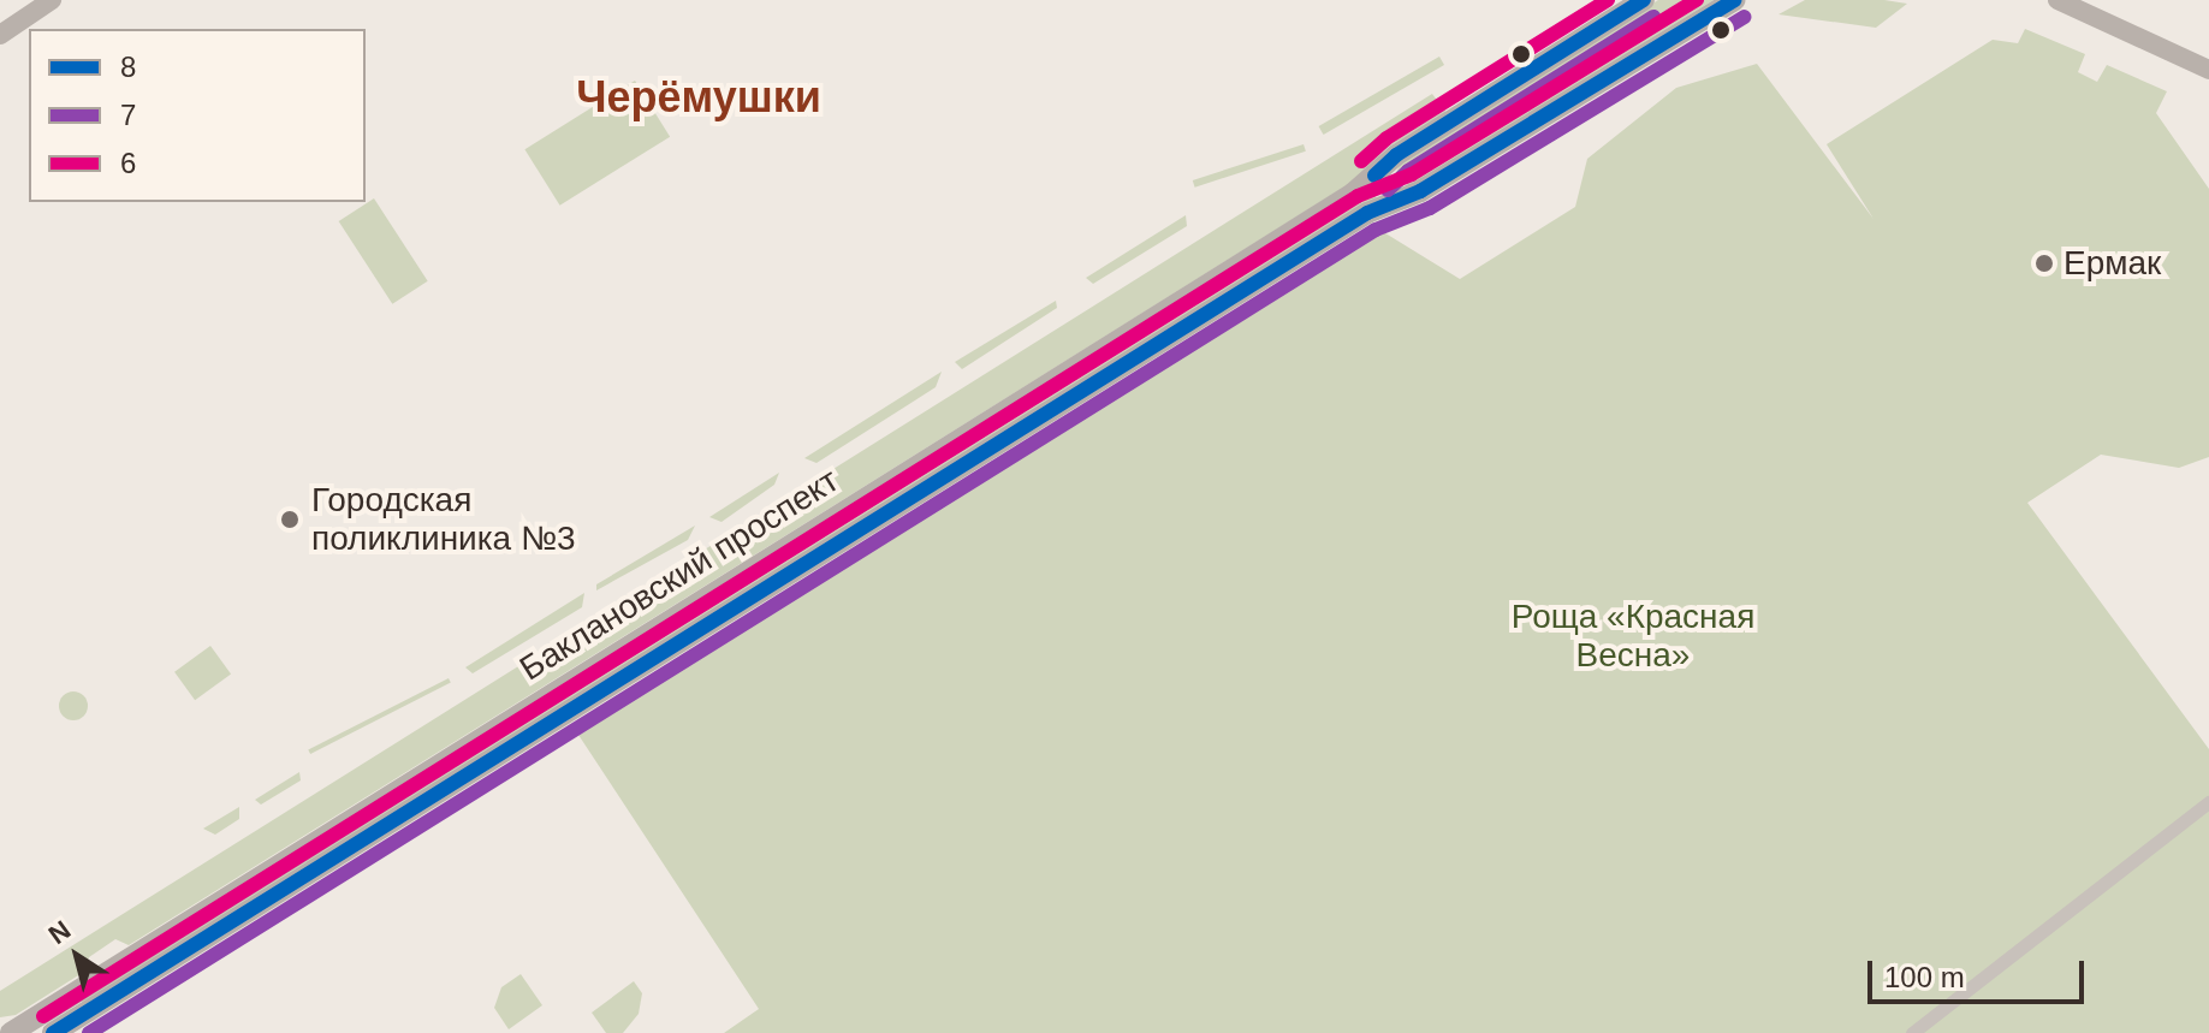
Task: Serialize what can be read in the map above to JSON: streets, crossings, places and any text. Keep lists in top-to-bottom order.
{
  "streets": {
    "main road": ["Баклановский проспект"]
  },
  "districts": ["Черёмушки"],
  "parks": ["Роща «Красная Весна»"],
  "places": ["Ермак", "Городская поликлиника №3"],
  "lines": ["transit line 8", "transit line 6", "transit line 7"],
  "legend": ["8", "7", "6"],
  "scale_bar": "100 m",
  "north": "top left"
}
